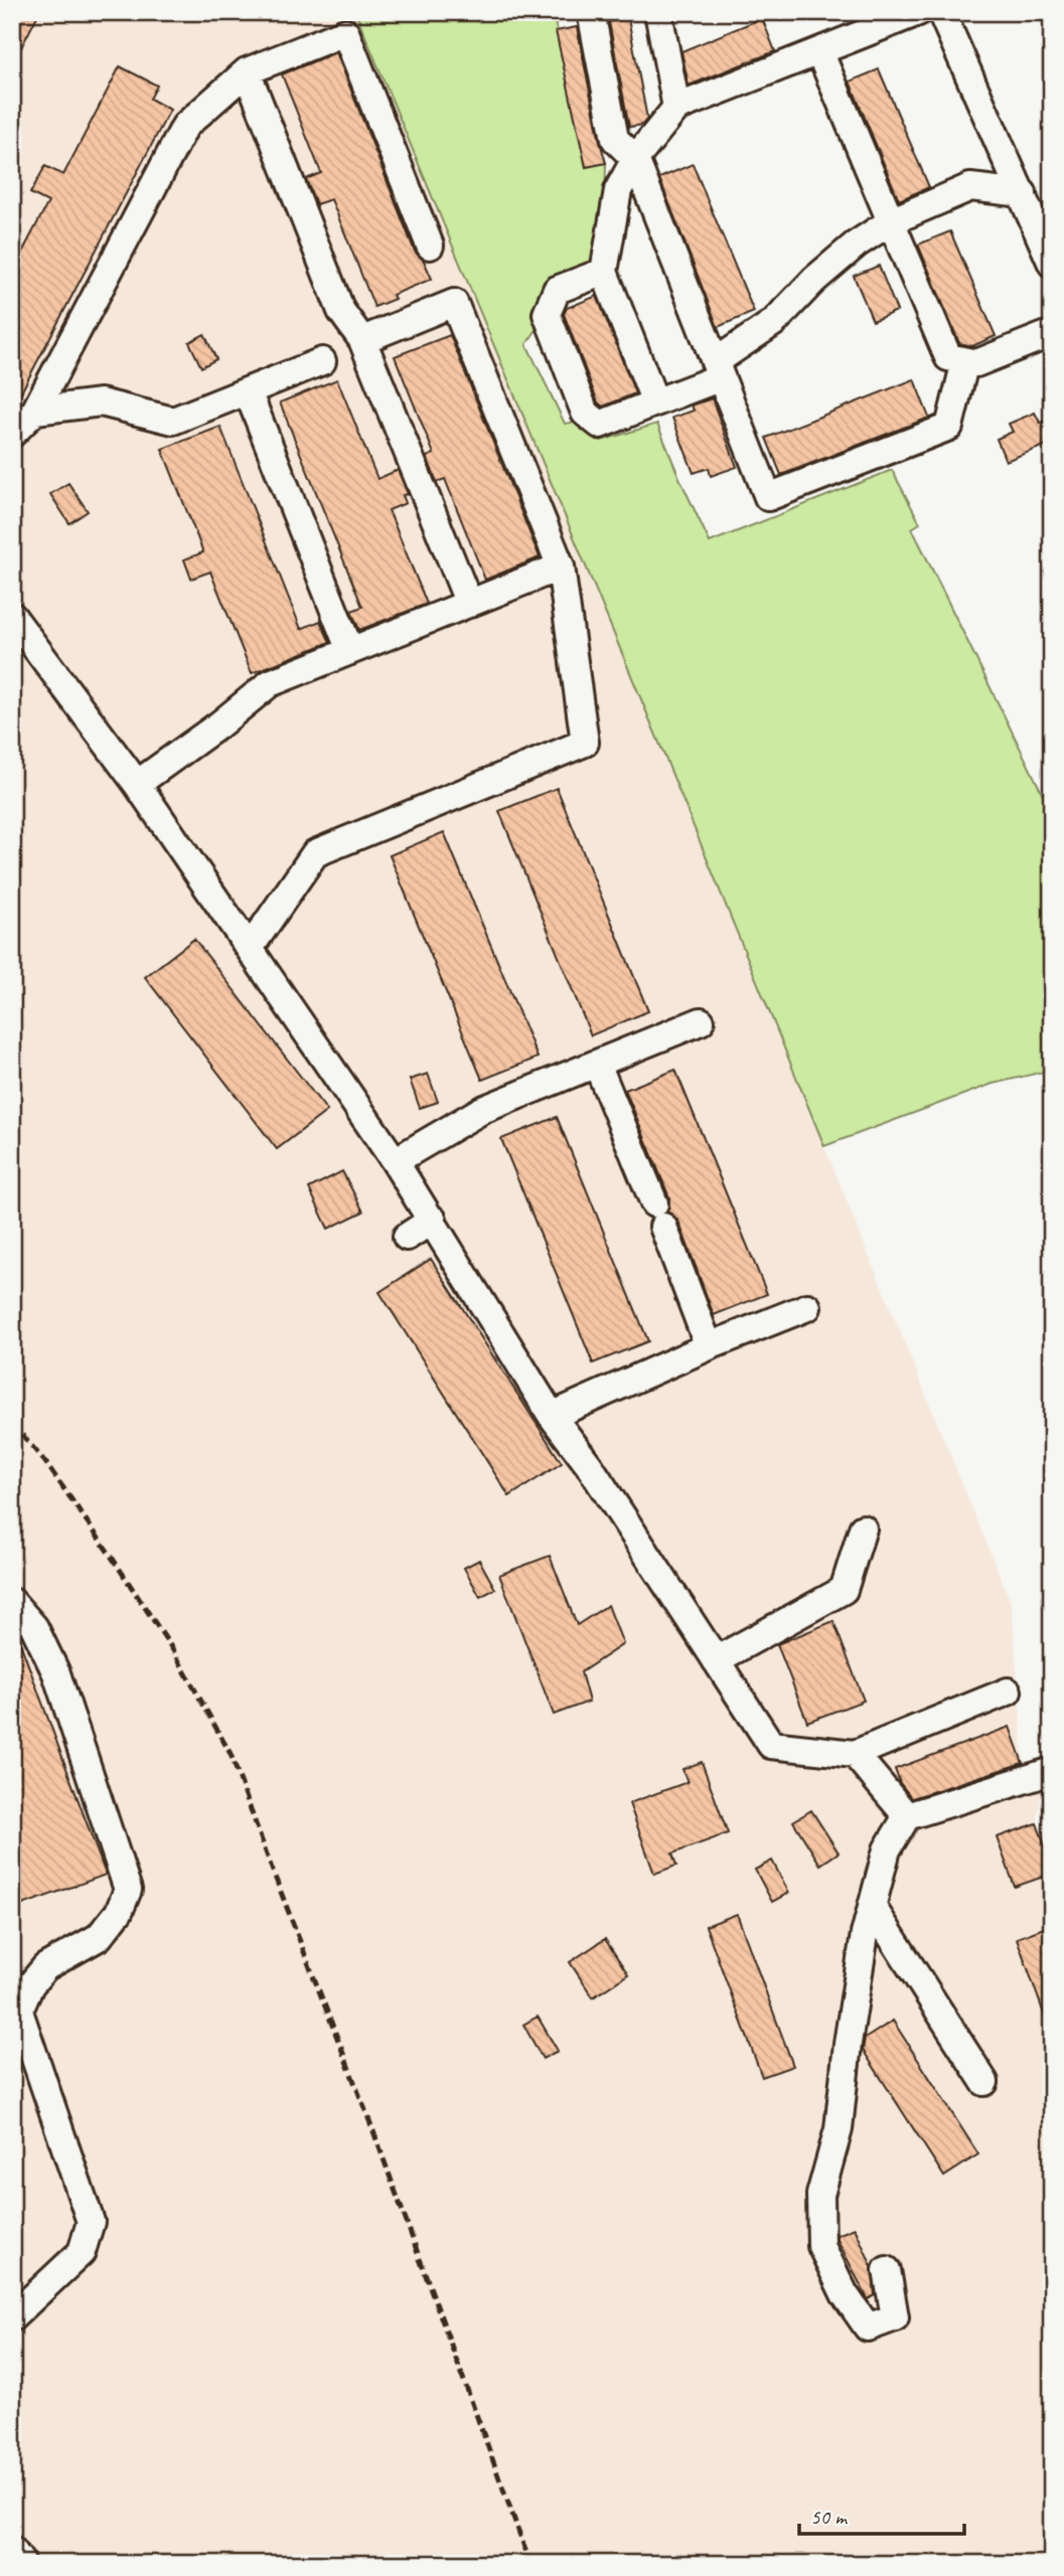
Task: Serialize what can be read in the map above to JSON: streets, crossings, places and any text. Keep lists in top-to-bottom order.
{
  "scale_bar": "50 m"
}
